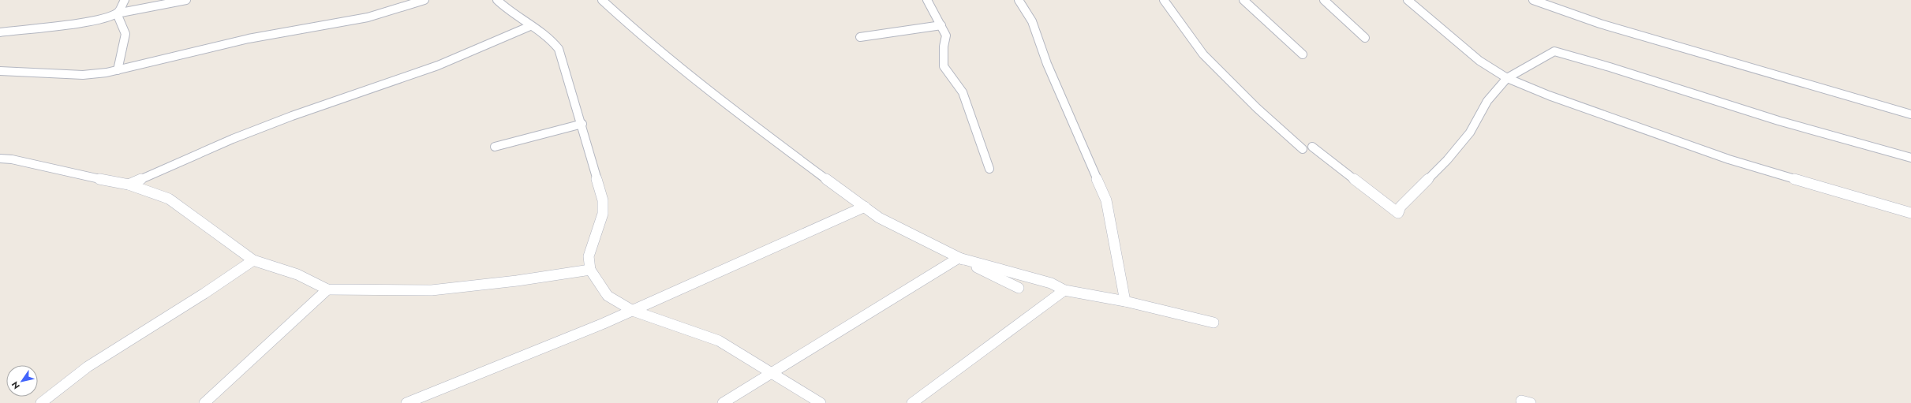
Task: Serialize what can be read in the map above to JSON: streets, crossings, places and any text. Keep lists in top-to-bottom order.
{
  "north": "bottom left"
}
